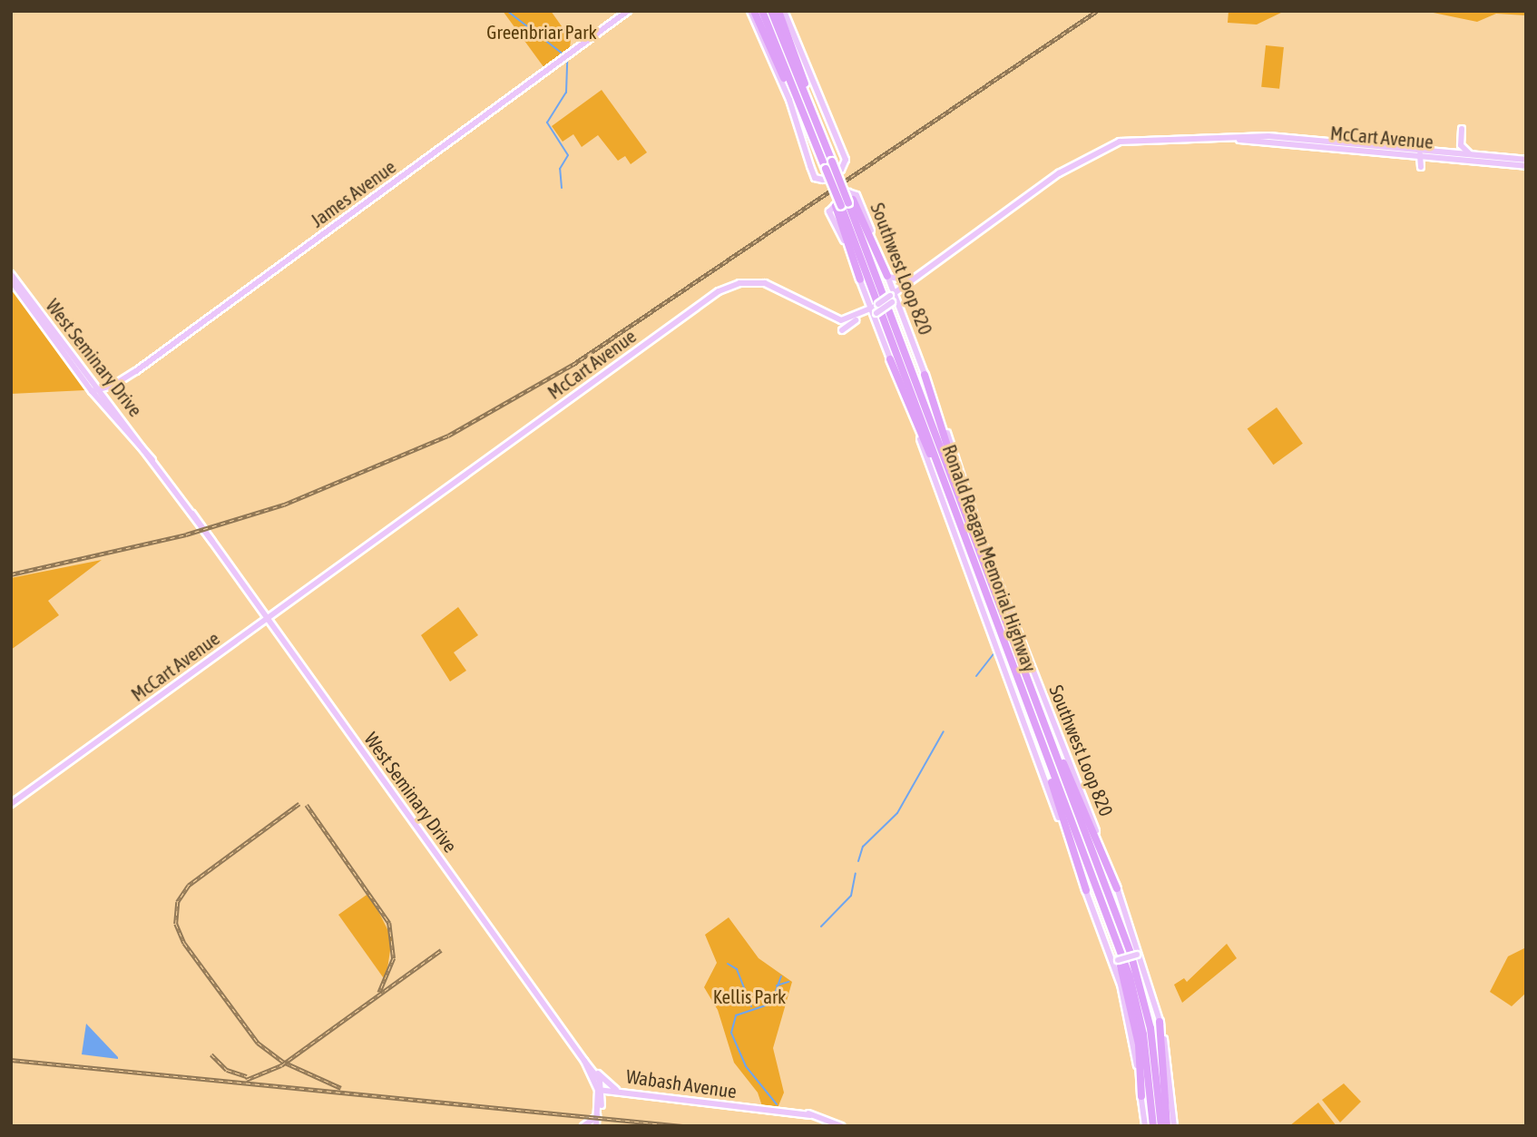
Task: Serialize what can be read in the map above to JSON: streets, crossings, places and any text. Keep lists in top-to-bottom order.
{
  "streets": {
    "highway": ["Ronald Reagan Memorial Highway"],
    "main road": [
      "McCart Avenue",
      "James Avenue",
      "Southwest Loop 820",
      "West Seminary Drive",
      "Wabash Avenue"
    ]
  },
  "crossings": [
    ["McCart Avenue", "Southwest Loop 820"],
    ["McCart Avenue", "West Seminary Drive"],
    ["James Avenue", "West Seminary Drive"],
    ["West Seminary Drive", "Wabash Avenue"]
  ],
  "parks": ["Greenbriar Park", "Kellis Park"]
}
